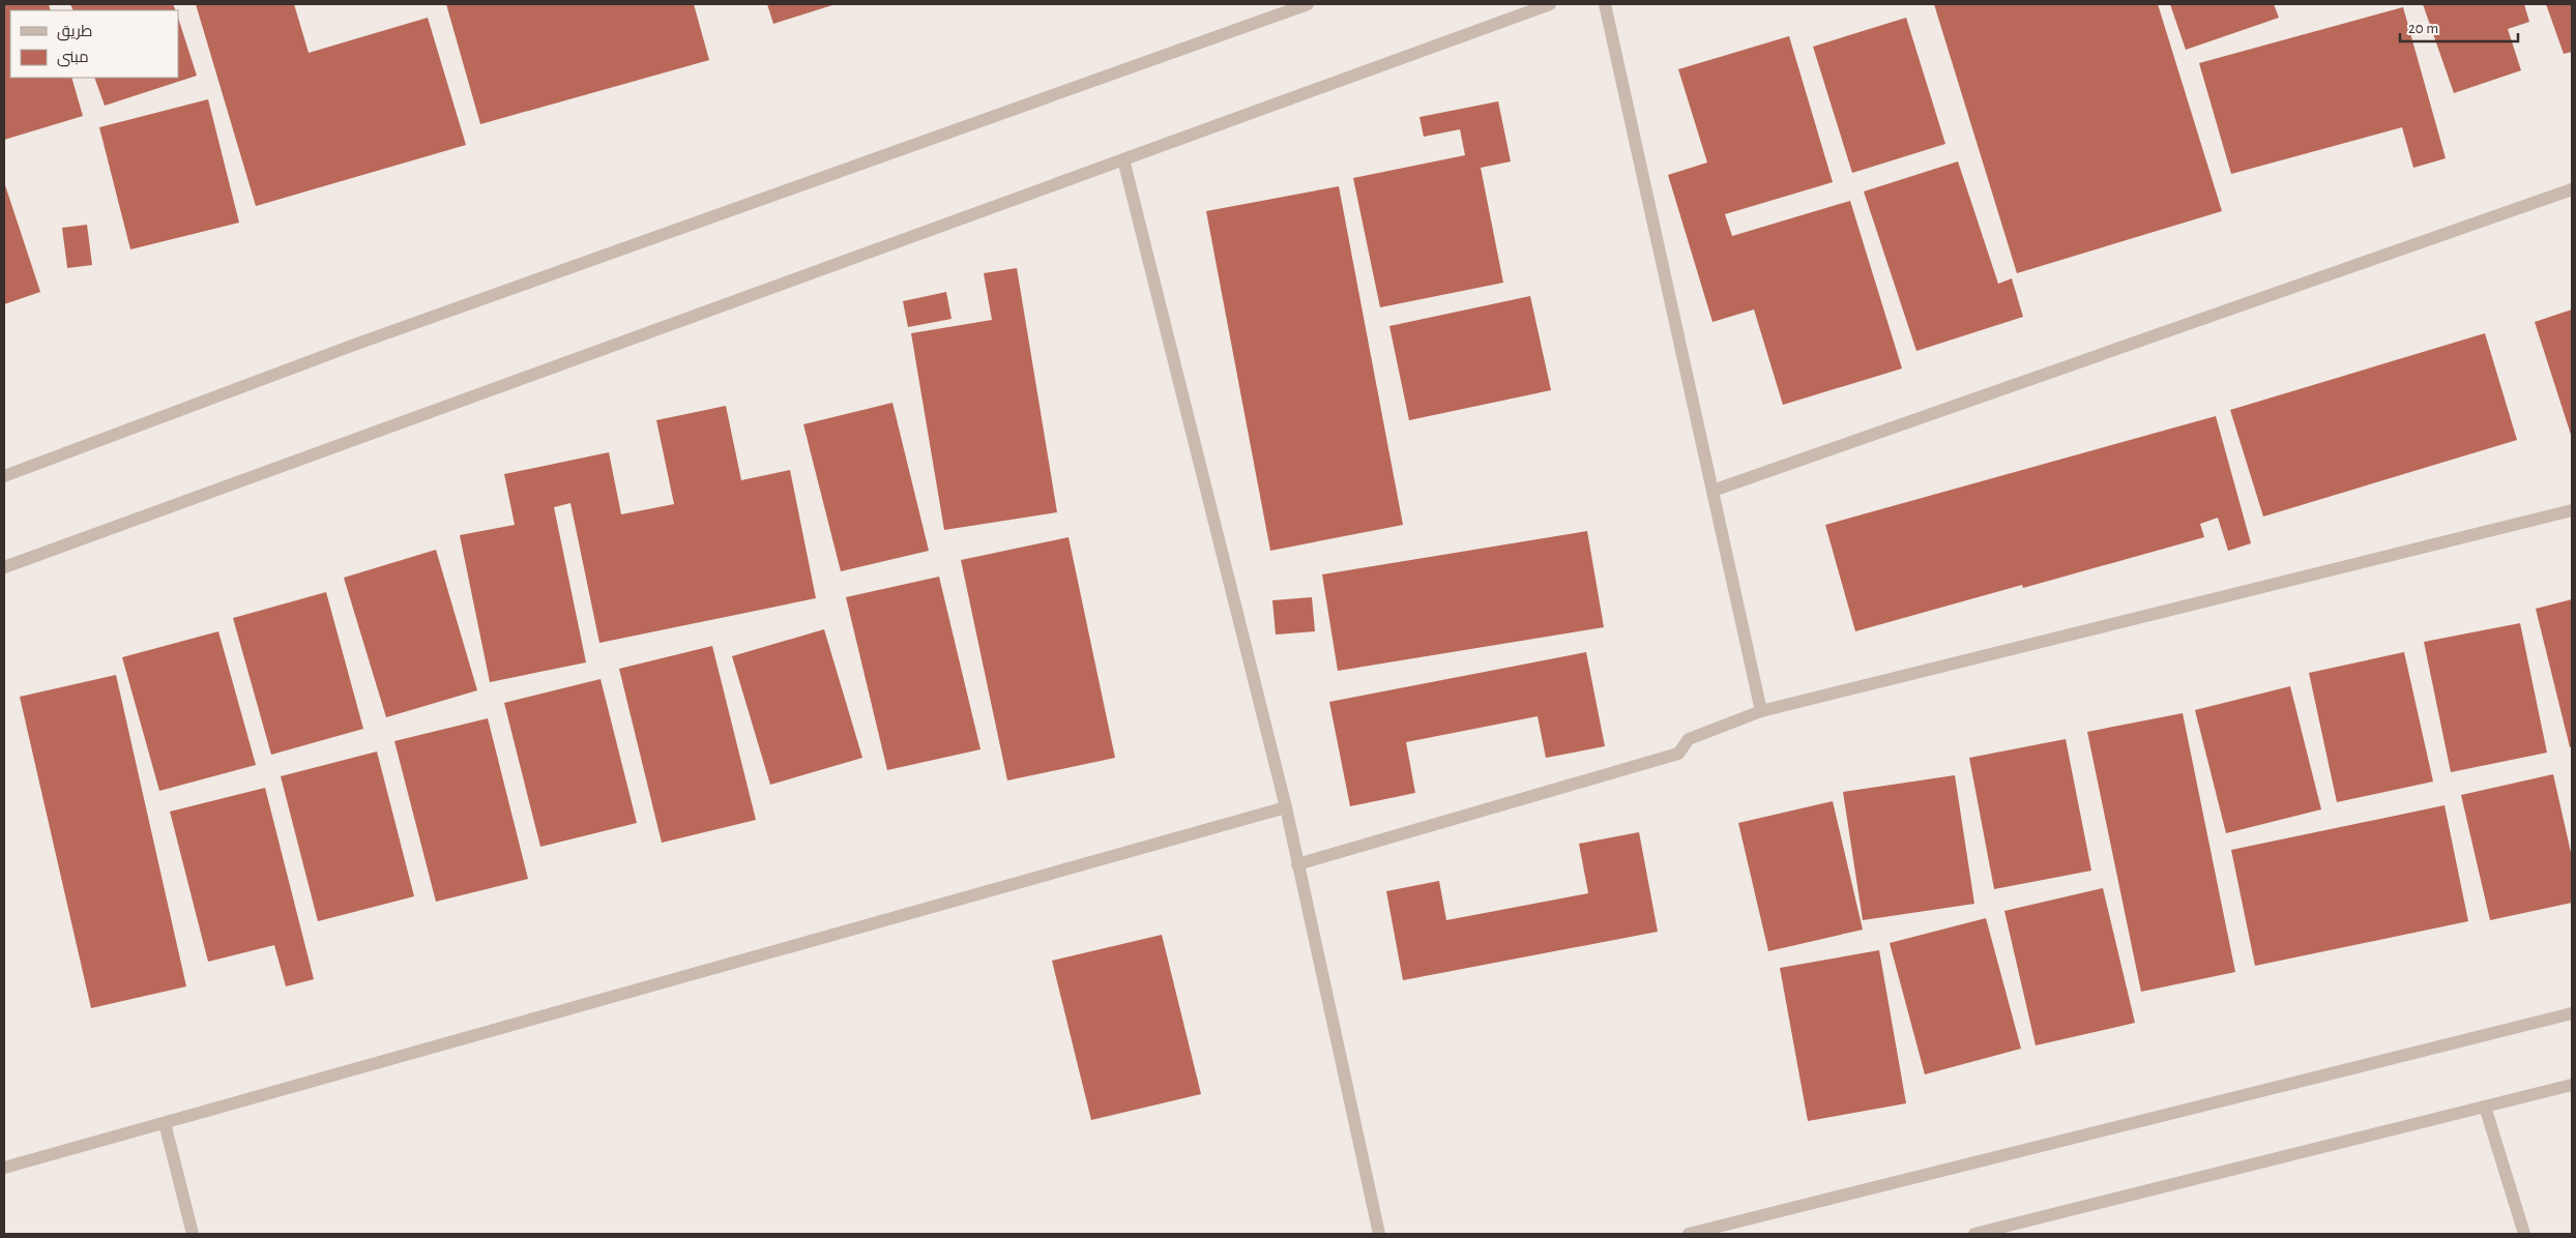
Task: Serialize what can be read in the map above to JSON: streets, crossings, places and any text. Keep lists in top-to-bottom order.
{
  "legend": ["طريق", "مبنى"],
  "scale_bar": "20 m"
}
